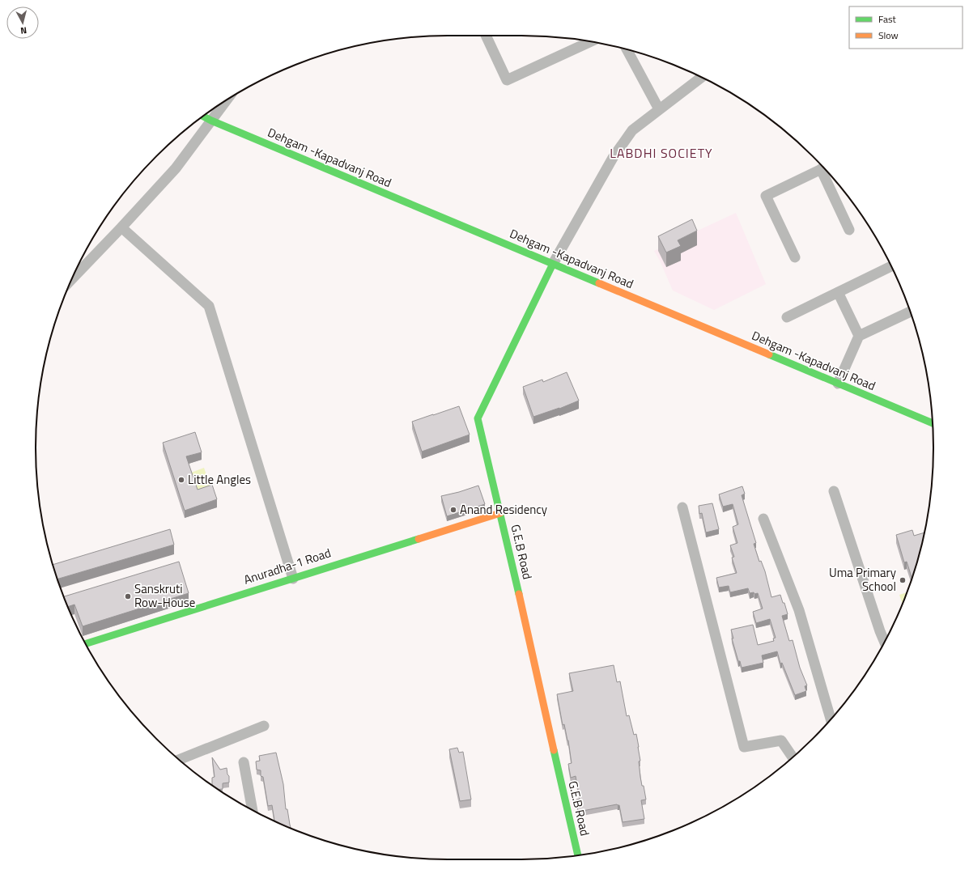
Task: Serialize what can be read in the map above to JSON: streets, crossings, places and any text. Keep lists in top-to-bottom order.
{
  "streets": {
    "street": ["Dehgam -Kapadvanj Road", "G.E.B Road", "Anuradha-1 Road"]
  },
  "crossings": [
    ["Dehgam -Kapadvanj Road", "G.E.B Road"],
    ["G.E.B Road", "Anuradha-1 Road"]
  ],
  "districts": ["LABDHI SOCIETY"],
  "places": [
    "Little Angles",
    "Anand Residency",
    "Uma Primary School",
    "Sanskruti Row-House"
  ],
  "legend": ["Fast", "Slow"],
  "north": "bottom"
}
